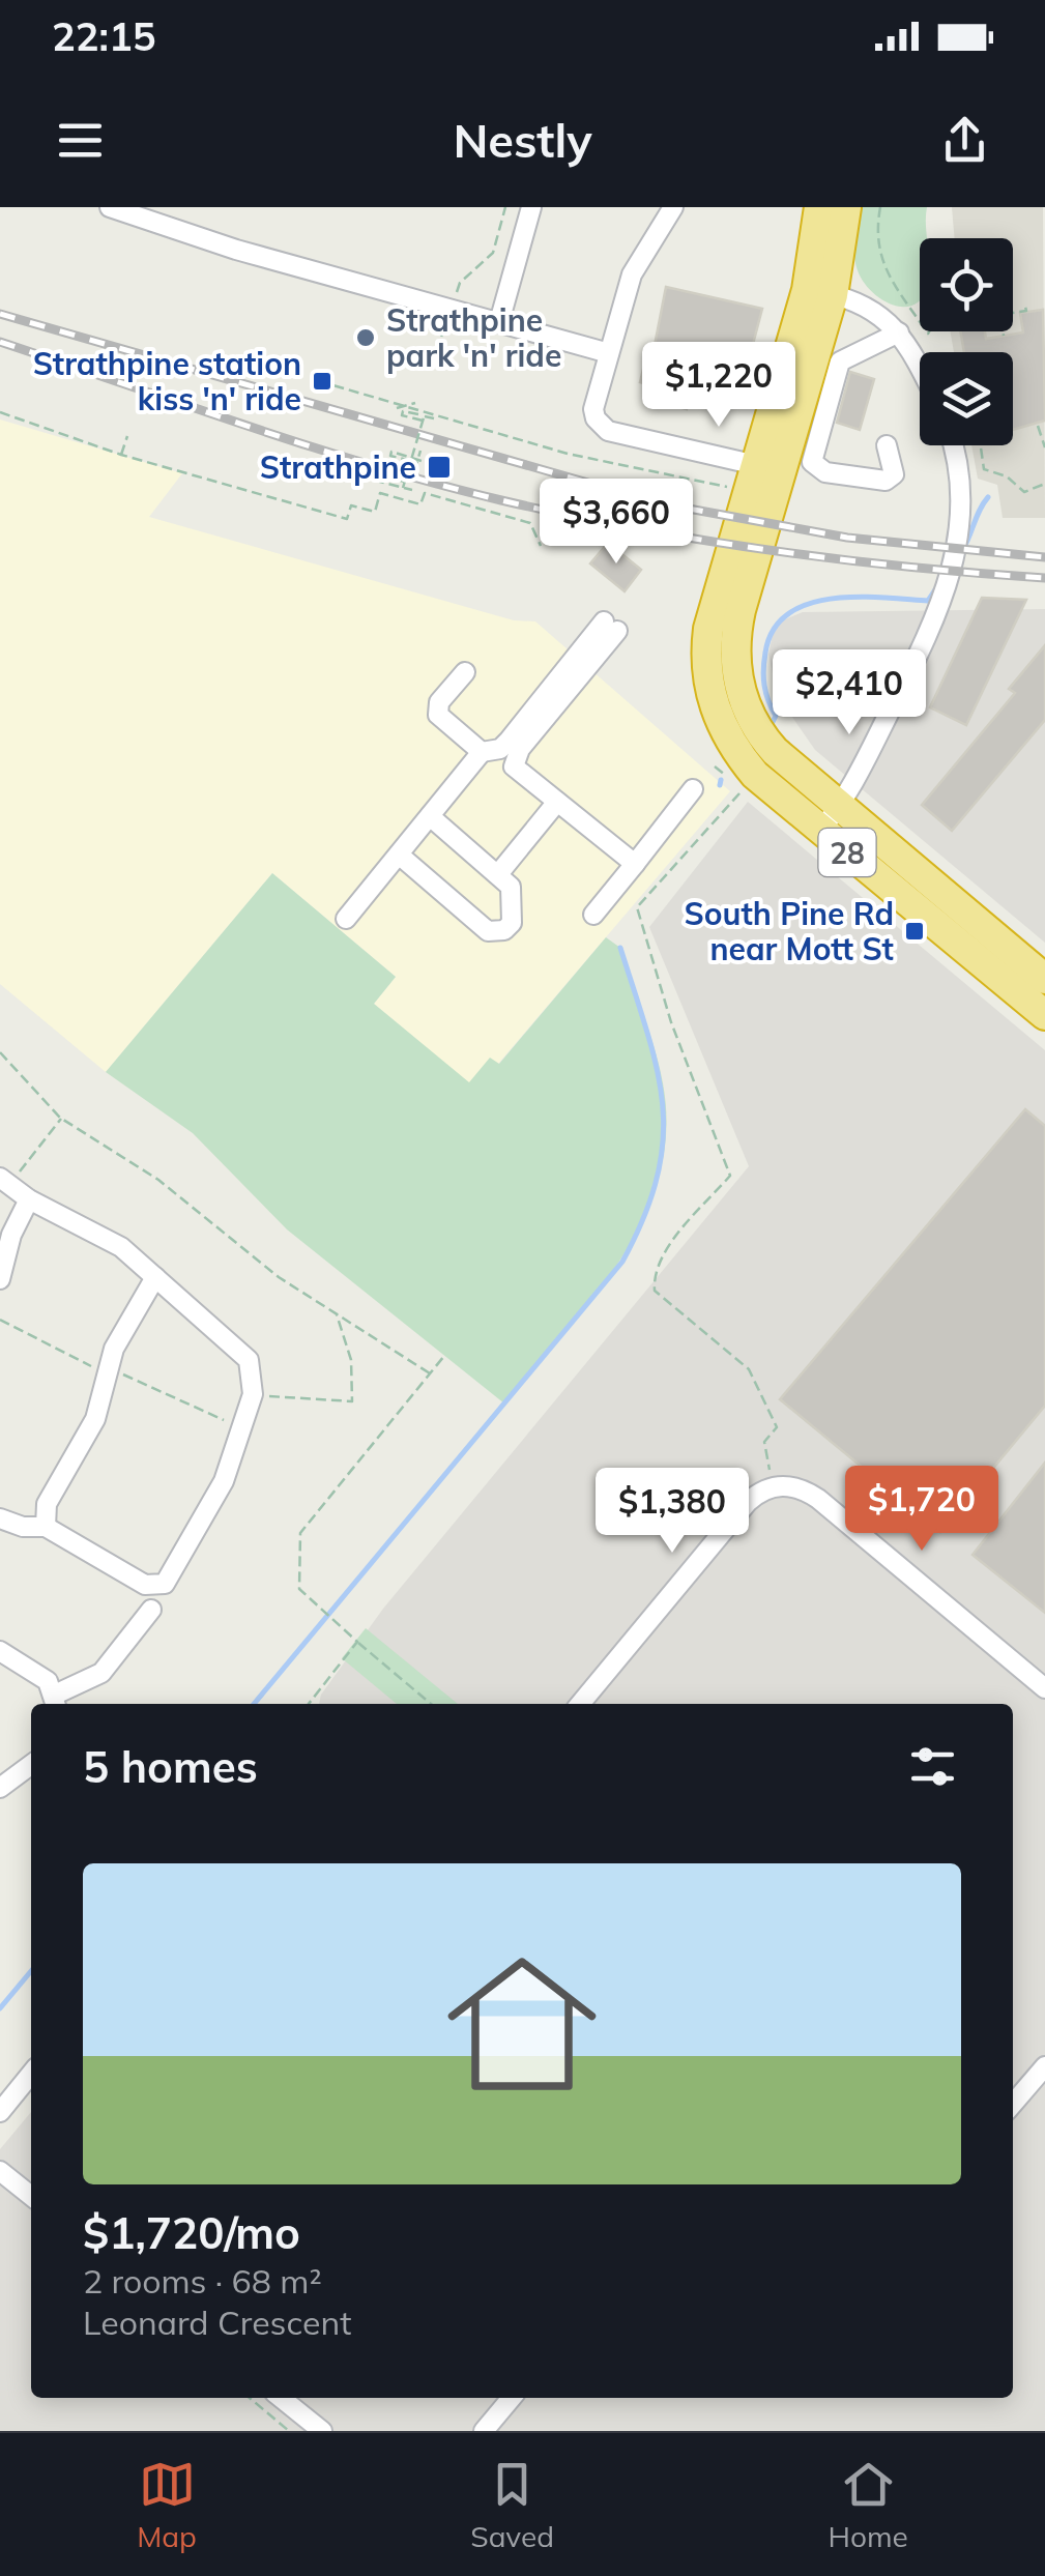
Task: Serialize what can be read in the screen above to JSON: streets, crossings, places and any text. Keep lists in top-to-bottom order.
{
  "streets": {
    "highway": ["28"]
  },
  "places": {
    "other": ["Strathpine park 'n' ride"],
    "transit": ["Strathpine station kiss 'n' ride", "Strathpine", "South Pine Rd near Mott St"]
  },
  "page": {
    "status": "22:15",
    "header": "Nestly",
    "price": [
      "$1,220",
      "$3,660",
      "$2,410",
      "$1,720",
      "$1,380"
    ],
    "heading": "5 homes",
    "list": [
      {
        "name": "$1,720/mo",
        "note": "2 rooms · 68 m² · Leonard Crescent"
      }
    ],
    "tabs": ["Map", "Saved", "Home"]
  }
}
